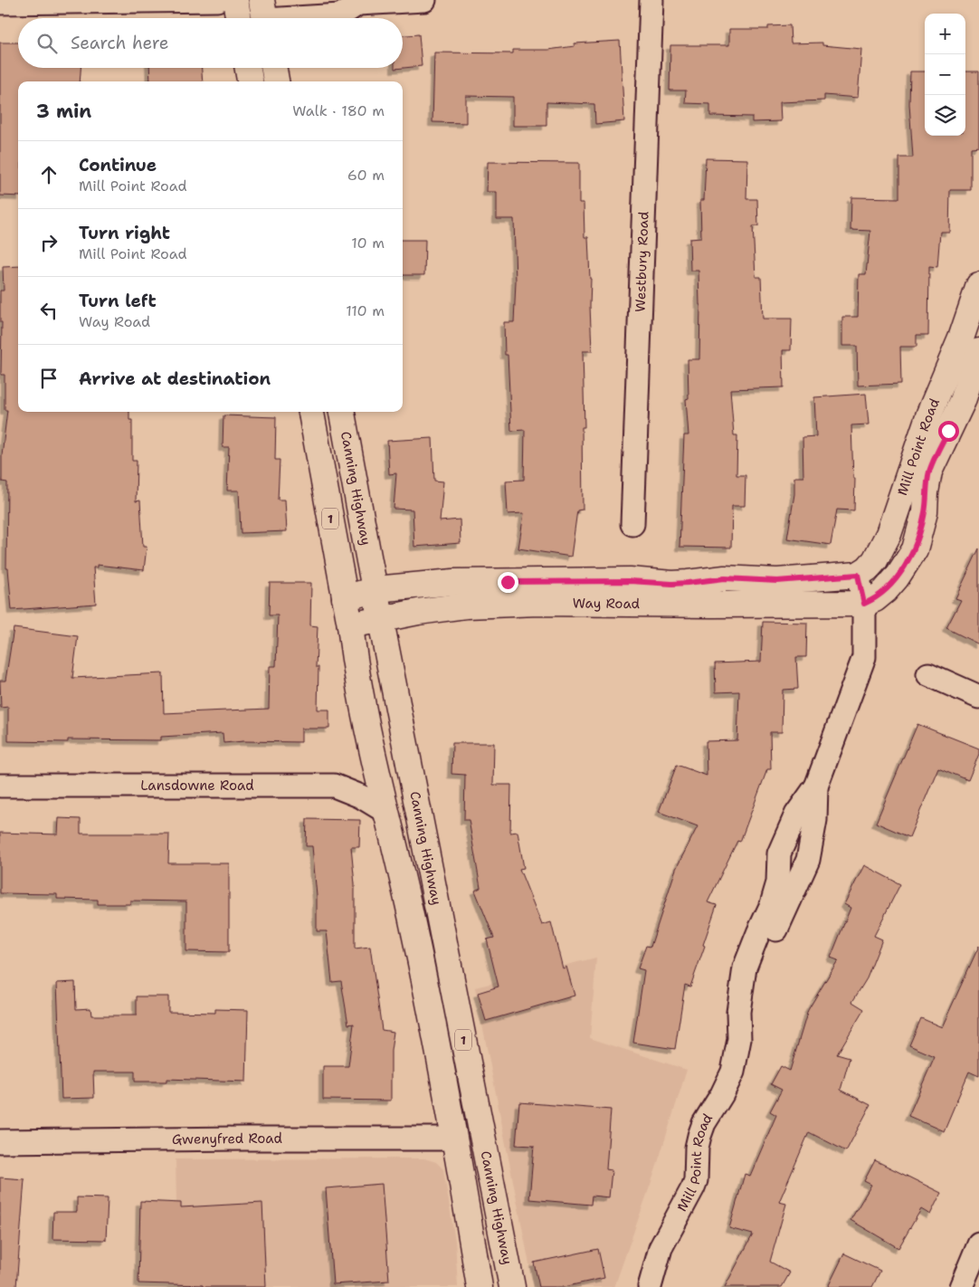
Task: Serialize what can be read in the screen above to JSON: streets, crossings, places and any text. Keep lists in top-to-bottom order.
{
  "streets": {
    "main road": [
      "Mill Point Road",
      "Canning Highway",
      "1",
      "Way Road"
    ],
    "street": ["Westbury Road", "Lansdowne Road", "Gwenyfred Road"]
  },
  "crossings": [
    ["Mill Point Road", "Way Road"],
    ["Canning Highway", "Way Road"],
    ["Canning Highway", "Lansdowne Road"],
    ["Canning Highway", "Gwenyfred Road"]
  ],
  "page": {
    "map_buttons": ["+", "−"],
    "search": "Search here",
    "heading": ["3 min", "Walk · 180 m"],
    "list": [
      ["Continue", "Mill Point Road", "60 m"],
      ["Turn right", "Mill Point Road", "10 m"],
      ["Turn left", "Way Road", "110 m"],
      "Arrive at destination"
    ]
  }
}
